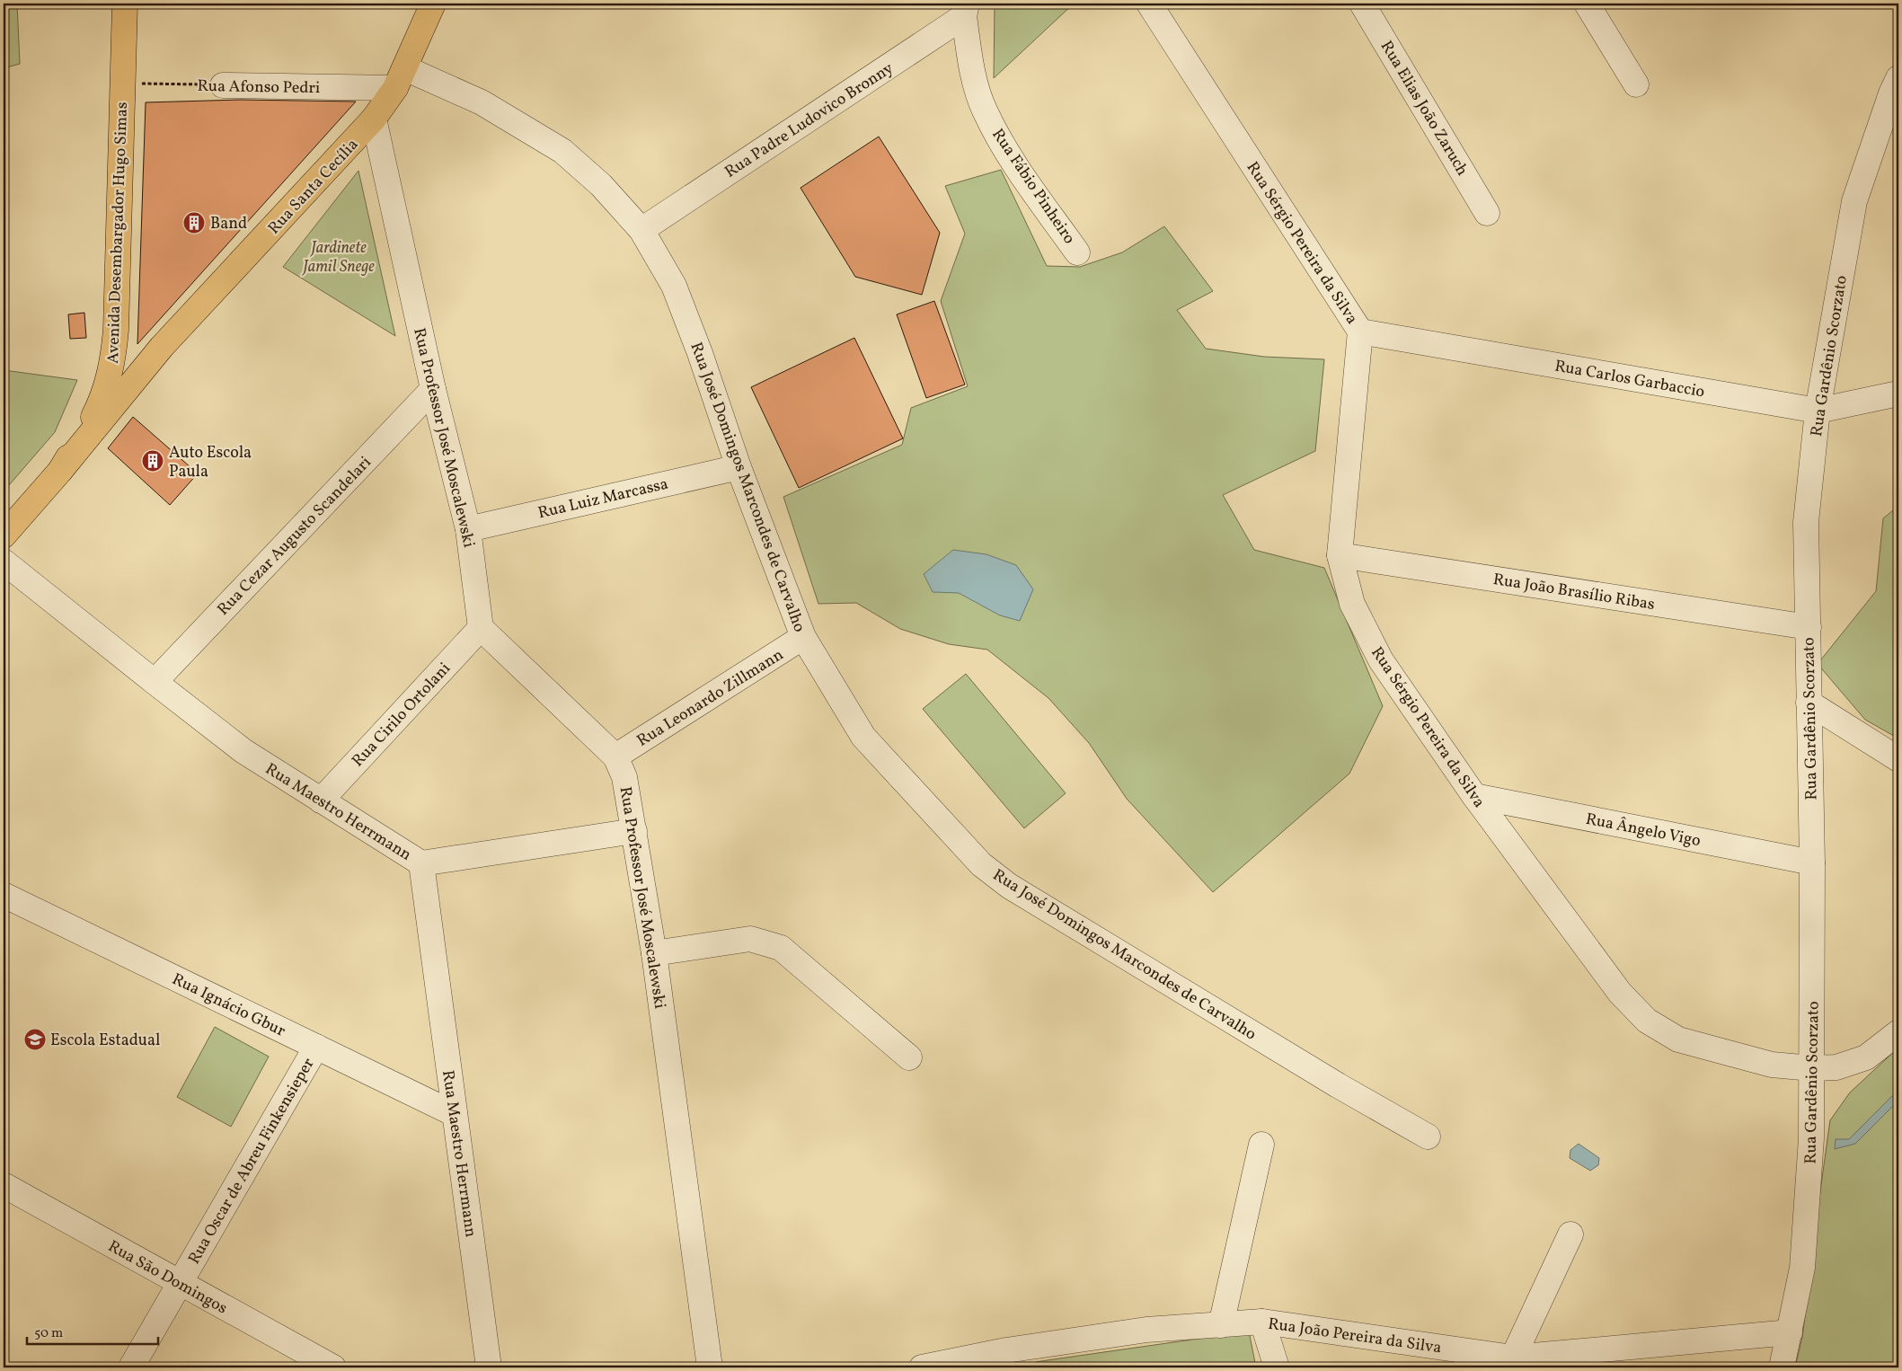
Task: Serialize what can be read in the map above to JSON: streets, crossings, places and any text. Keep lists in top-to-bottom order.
{
  "streets": {
    "main road": ["Rua Santa Cecília", "Avenida Desembargador Hugo Simas"],
    "street": [
      "Rua Afonso Pedri",
      "Rua Elias João Zaruch",
      "Rua Padre Ludovico Bronny",
      "Rua Fábio Pinheiro",
      "Rua Sérgio Pereira da Silva",
      "Rua Gardênio Scorzato",
      "Rua Carlos Garbaccio",
      "Rua Professor José Moscalewski",
      "Rua José Domingos Marcondes de Carvalho",
      "Rua Luiz Marcassa",
      "Rua Cezar Augusto Scandelari",
      "Rua João Brasílio Ribas",
      "Rua Leonardo Zillmann",
      "Rua Cirilo Ortolani",
      "Rua Maestro Herrmann",
      "Rua Ângelo Vigo",
      "Rua Ignácio Gbur",
      "Rua Oscar de Abreu Finkensieper",
      "Rua São Domingos",
      "Rua João Pereira da Silva"
    ]
  },
  "crossings": [
    ["Rua Afonso Pedri", "Rua Santa Cecília"],
    ["Rua Afonso Pedri", "Avenida Desembargador Hugo Simas"],
    ["Rua Afonso Pedri", "Rua José Domingos Marcondes de Carvalho"],
    ["Rua Padre Ludovico Bronny", "Rua Fábio Pinheiro"],
    ["Rua Padre Ludovico Bronny", "Rua José Domingos Marcondes de Carvalho"],
    ["Rua Santa Cecília", "Avenida Desembargador Hugo Simas"],
    ["Rua Santa Cecília", "Rua Professor José Moscalewski"],
    ["Rua Santa Cecília", "Rua José Domingos Marcondes de Carvalho"],
    ["Rua Sérgio Pereira da Silva", "Rua Gardênio Scorzato"],
    ["Rua Sérgio Pereira da Silva", "Rua Carlos Garbaccio"],
    ["Rua Sérgio Pereira da Silva", "Rua João Brasílio Ribas"],
    ["Rua Sérgio Pereira da Silva", "Rua Ângelo Vigo"],
    ["Rua Gardênio Scorzato", "Rua Carlos Garbaccio"],
    ["Rua Gardênio Scorzato", "Rua João Brasílio Ribas"],
    ["Rua Gardênio Scorzato", "Rua Ângelo Vigo"],
    ["Rua Gardênio Scorzato", "Rua João Pereira da Silva"],
    ["Rua Professor José Moscalewski", "Rua Luiz Marcassa"],
    ["Rua Professor José Moscalewski", "Rua Cezar Augusto Scandelari"],
    ["Rua Professor José Moscalewski", "Rua Leonardo Zillmann"],
    ["Rua Professor José Moscalewski", "Rua Cirilo Ortolani"],
    ["Rua José Domingos Marcondes de Carvalho", "Rua Luiz Marcassa"],
    ["Rua José Domingos Marcondes de Carvalho", "Rua Leonardo Zillmann"],
    ["Rua Cezar Augusto Scandelari", "Rua Maestro Herrmann"],
    ["Rua Cirilo Ortolani", "Rua Maestro Herrmann"],
    ["Rua Maestro Herrmann", "Rua Ignácio Gbur"],
    ["Rua Ignácio Gbur", "Rua Oscar de Abreu Finkensieper"],
    ["Rua Oscar de Abreu Finkensieper", "Rua São Domingos"]
  ],
  "parks": ["Jardinete Jamil Snege"],
  "places": {
    "building": ["Band", "Auto Escola Paula"],
    "school or university": ["Escola Estadual"]
  },
  "scale_bar": "50 m"
}
